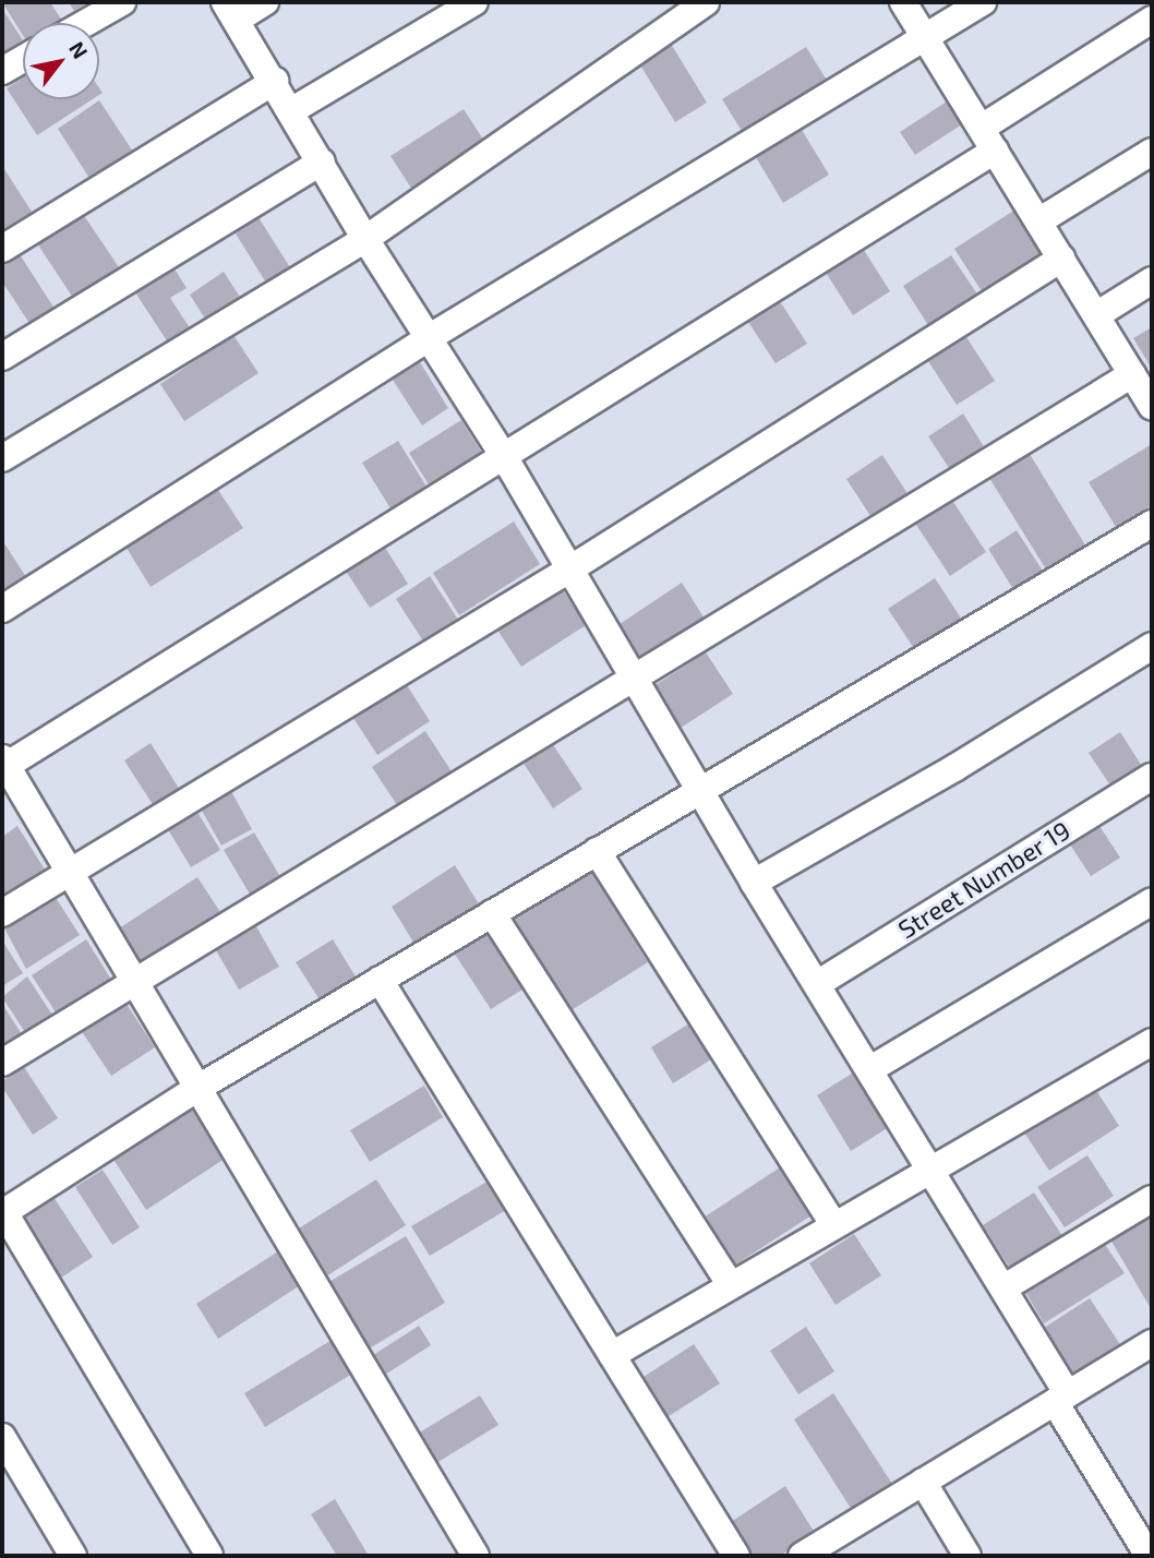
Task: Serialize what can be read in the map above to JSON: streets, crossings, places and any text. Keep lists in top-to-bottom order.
{
  "streets": {
    "street": ["Street Number 19"]
  },
  "north": "top right"
}
